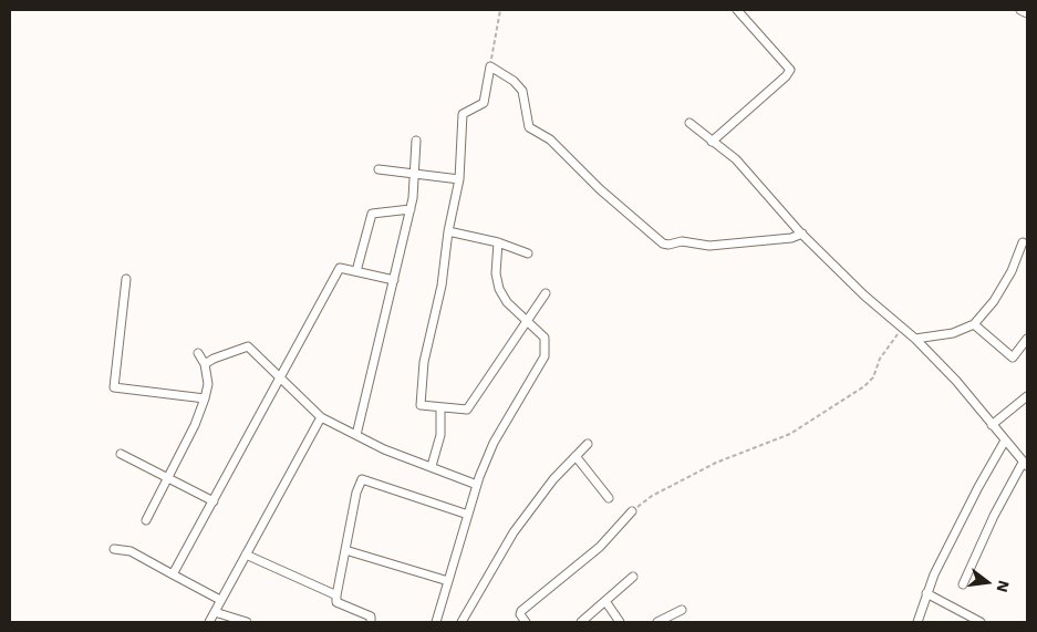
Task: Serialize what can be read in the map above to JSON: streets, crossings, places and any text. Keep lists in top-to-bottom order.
{
  "north": "right"
}
